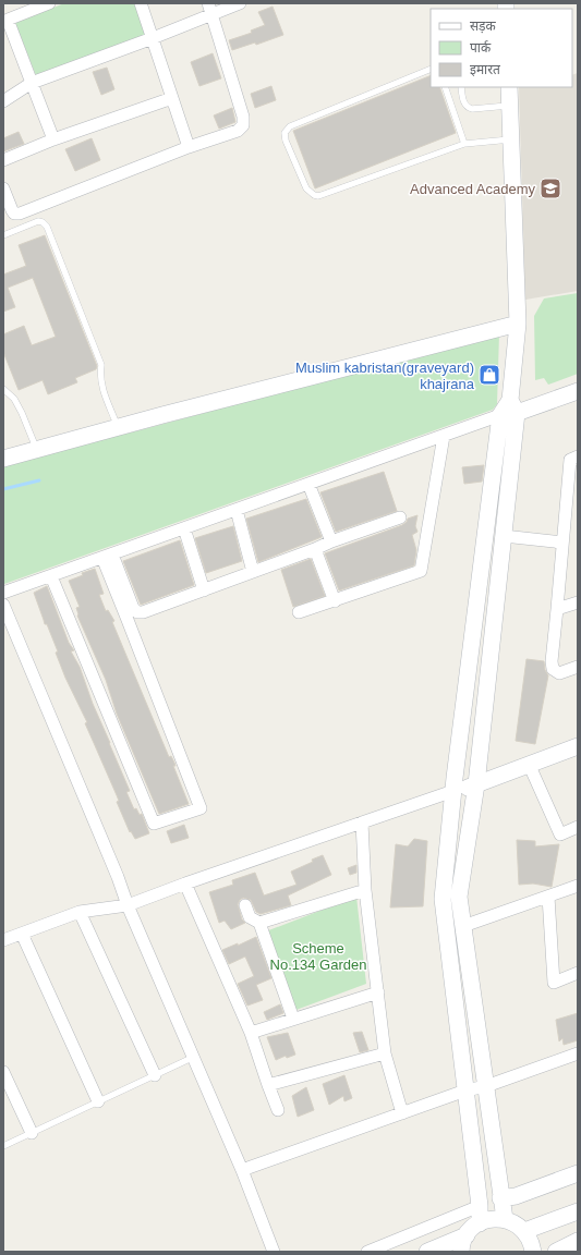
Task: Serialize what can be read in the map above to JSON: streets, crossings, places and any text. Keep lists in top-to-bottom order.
{
  "parks": ["Scheme No.134 Garden"],
  "places": {
    "school or university": ["Advanced Academy"],
    "shop": ["Muslim kabristan(graveyard) khajrana"]
  },
  "legend": ["सड़क", "पार्क", "इमारत"]
}
